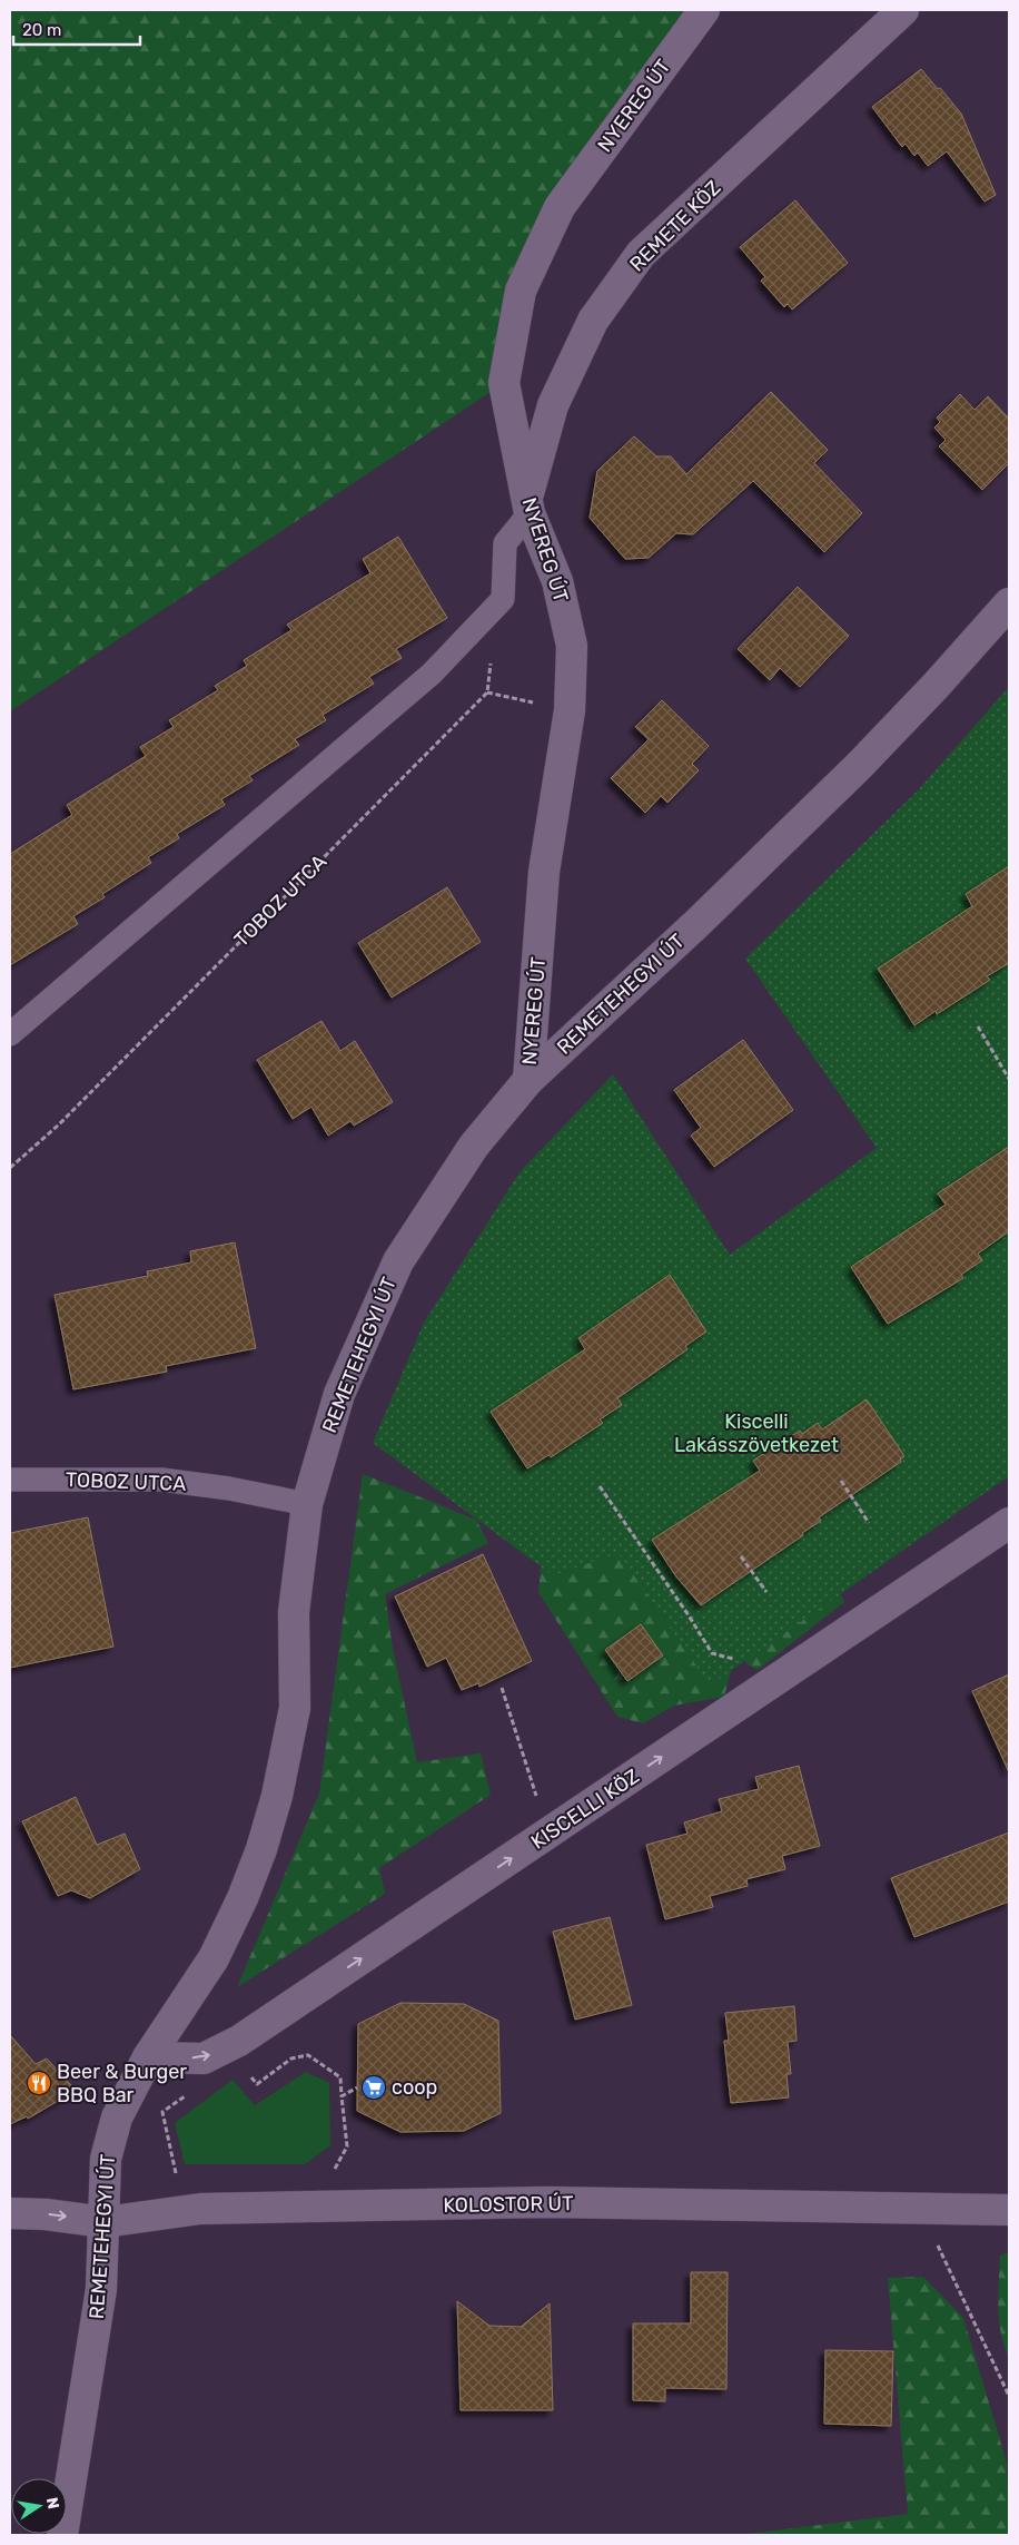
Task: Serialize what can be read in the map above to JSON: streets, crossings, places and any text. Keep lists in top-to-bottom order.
{
  "streets": {
    "street": [
      "NYEREG ÚT",
      "REMETE KÖZ",
      "REMETEHEGYI ÚT",
      "KISCELLI KÖZ",
      "KOLOSTOR ÚT"
    ],
    "lane": ["TOBOZ UTCA"]
  },
  "crossings": [
    ["NYEREG ÚT", "REMETE KÖZ"],
    ["NYEREG ÚT", "REMETEHEGYI ÚT"],
    ["TOBOZ UTCA", "REMETEHEGYI ÚT"],
    ["REMETEHEGYI ÚT", "KISCELLI KÖZ"],
    ["REMETEHEGYI ÚT", "KOLOSTOR ÚT"]
  ],
  "one_way": ["KISCELLI KÖZ"],
  "parks": ["Kiscelli Lakásszövetkezet"],
  "places": {
    "restaurant": ["Beer & Burger BBQ Bar"],
    "supermarket": ["coop"]
  },
  "scale_bar": "20 m",
  "north": "right"
}
